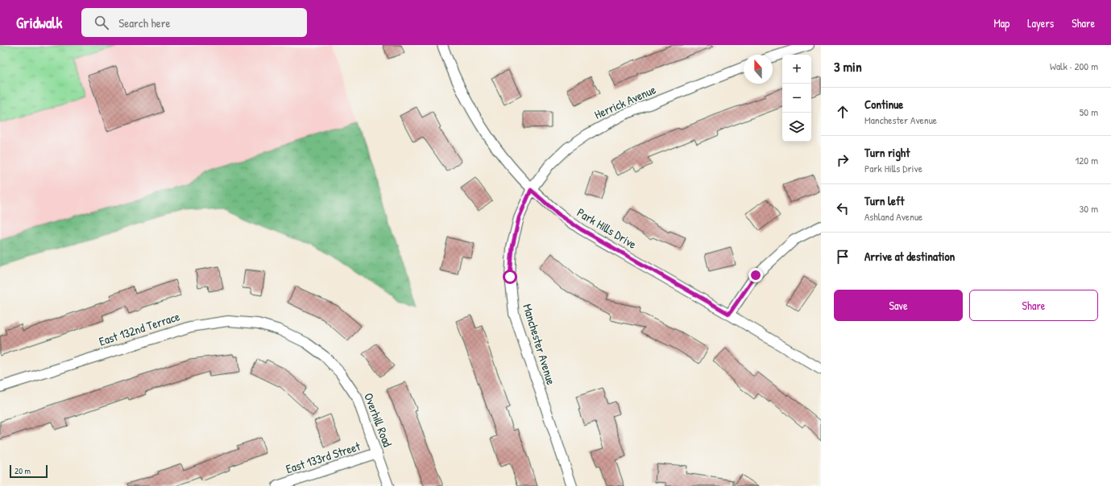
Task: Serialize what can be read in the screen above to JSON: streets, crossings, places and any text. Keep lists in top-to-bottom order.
{
  "streets": {
    "street": [
      "Herrick Avenue",
      "Park Hills Drive",
      "East 132nd Terrace",
      "Manchester Avenue",
      "Overhill Road",
      "East 133rd Street"
    ]
  },
  "crossings": [
    ["Herrick Avenue", "Park Hills Drive"],
    ["Herrick Avenue", "Manchester Avenue"],
    ["Park Hills Drive", "Manchester Avenue"],
    ["East 132nd Terrace", "Overhill Road"],
    ["Overhill Road", "East 133rd Street"]
  ],
  "scale_bar": "20 m",
  "north": "top",
  "page": {
    "header": "Gridwalk",
    "search": "Search here",
    "nav": ["Map", "Layers", "Share"],
    "heading": ["3 min", "Walk · 200 m"],
    "map_buttons": ["+", "−"],
    "list": [
      ["Continue", "Manchester Avenue", "50 m"],
      ["Turn right", "Park Hills Drive", "120 m"],
      ["Turn left", "Ashland Avenue", "30 m"],
      "Arrive at destination"
    ],
    "buttons": ["Save", "Share"],
    "scale": "20 m"
  }
}
